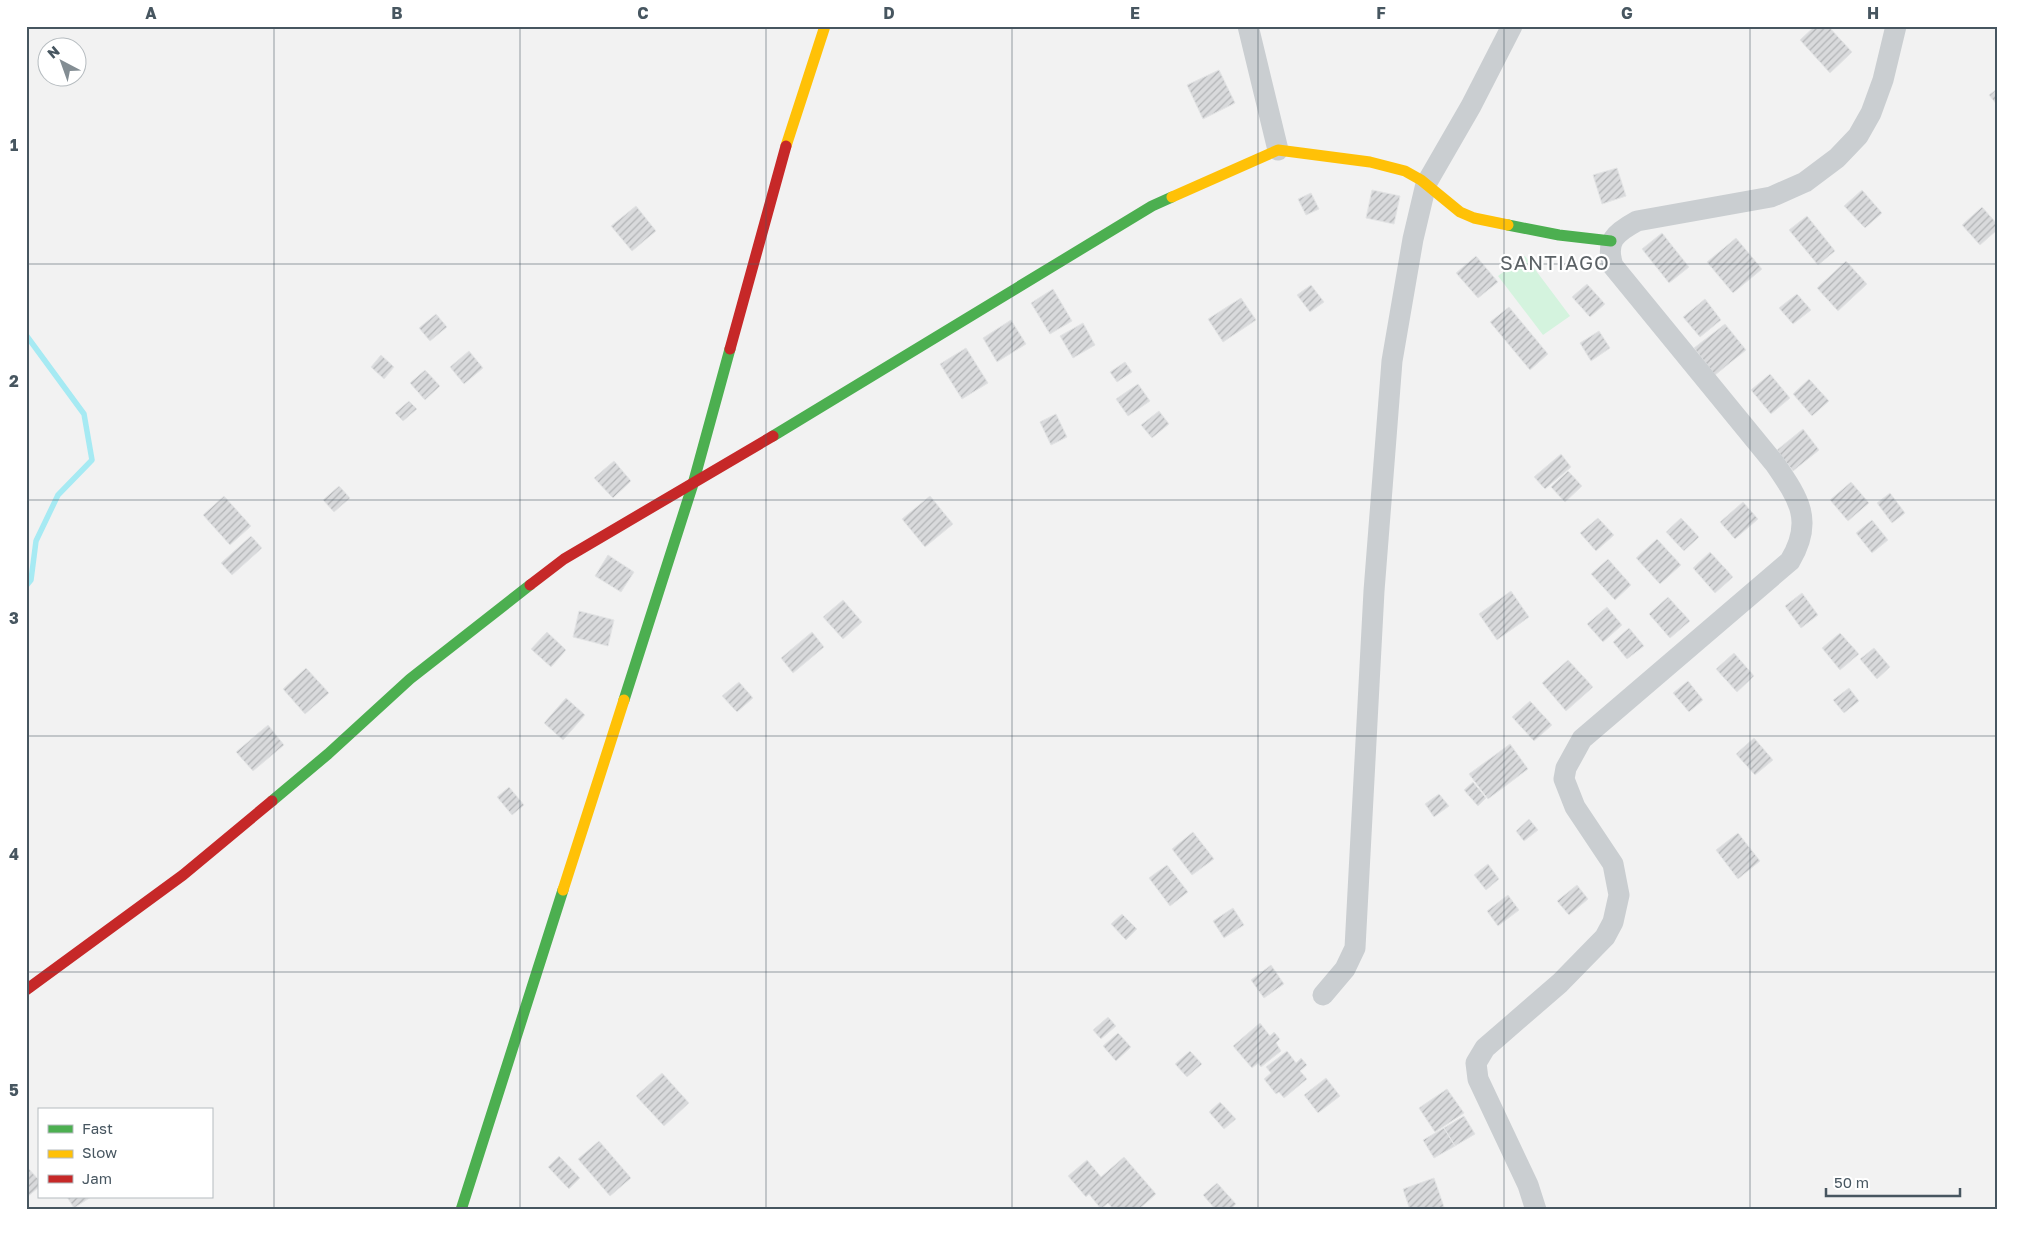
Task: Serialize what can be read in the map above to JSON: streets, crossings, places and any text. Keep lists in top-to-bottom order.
{
  "districts": ["SANTIAGO"],
  "legend": ["Fast", "Slow", "Jam"],
  "scale_bar": "50 m",
  "north": "top left",
  "grid": {
    "columns": [
      "A",
      "B",
      "C",
      "D",
      "E",
      "F",
      "G",
      "H"
    ],
    "rows": [
      "1",
      "2",
      "3",
      "4",
      "5"
    ]
  }
}
